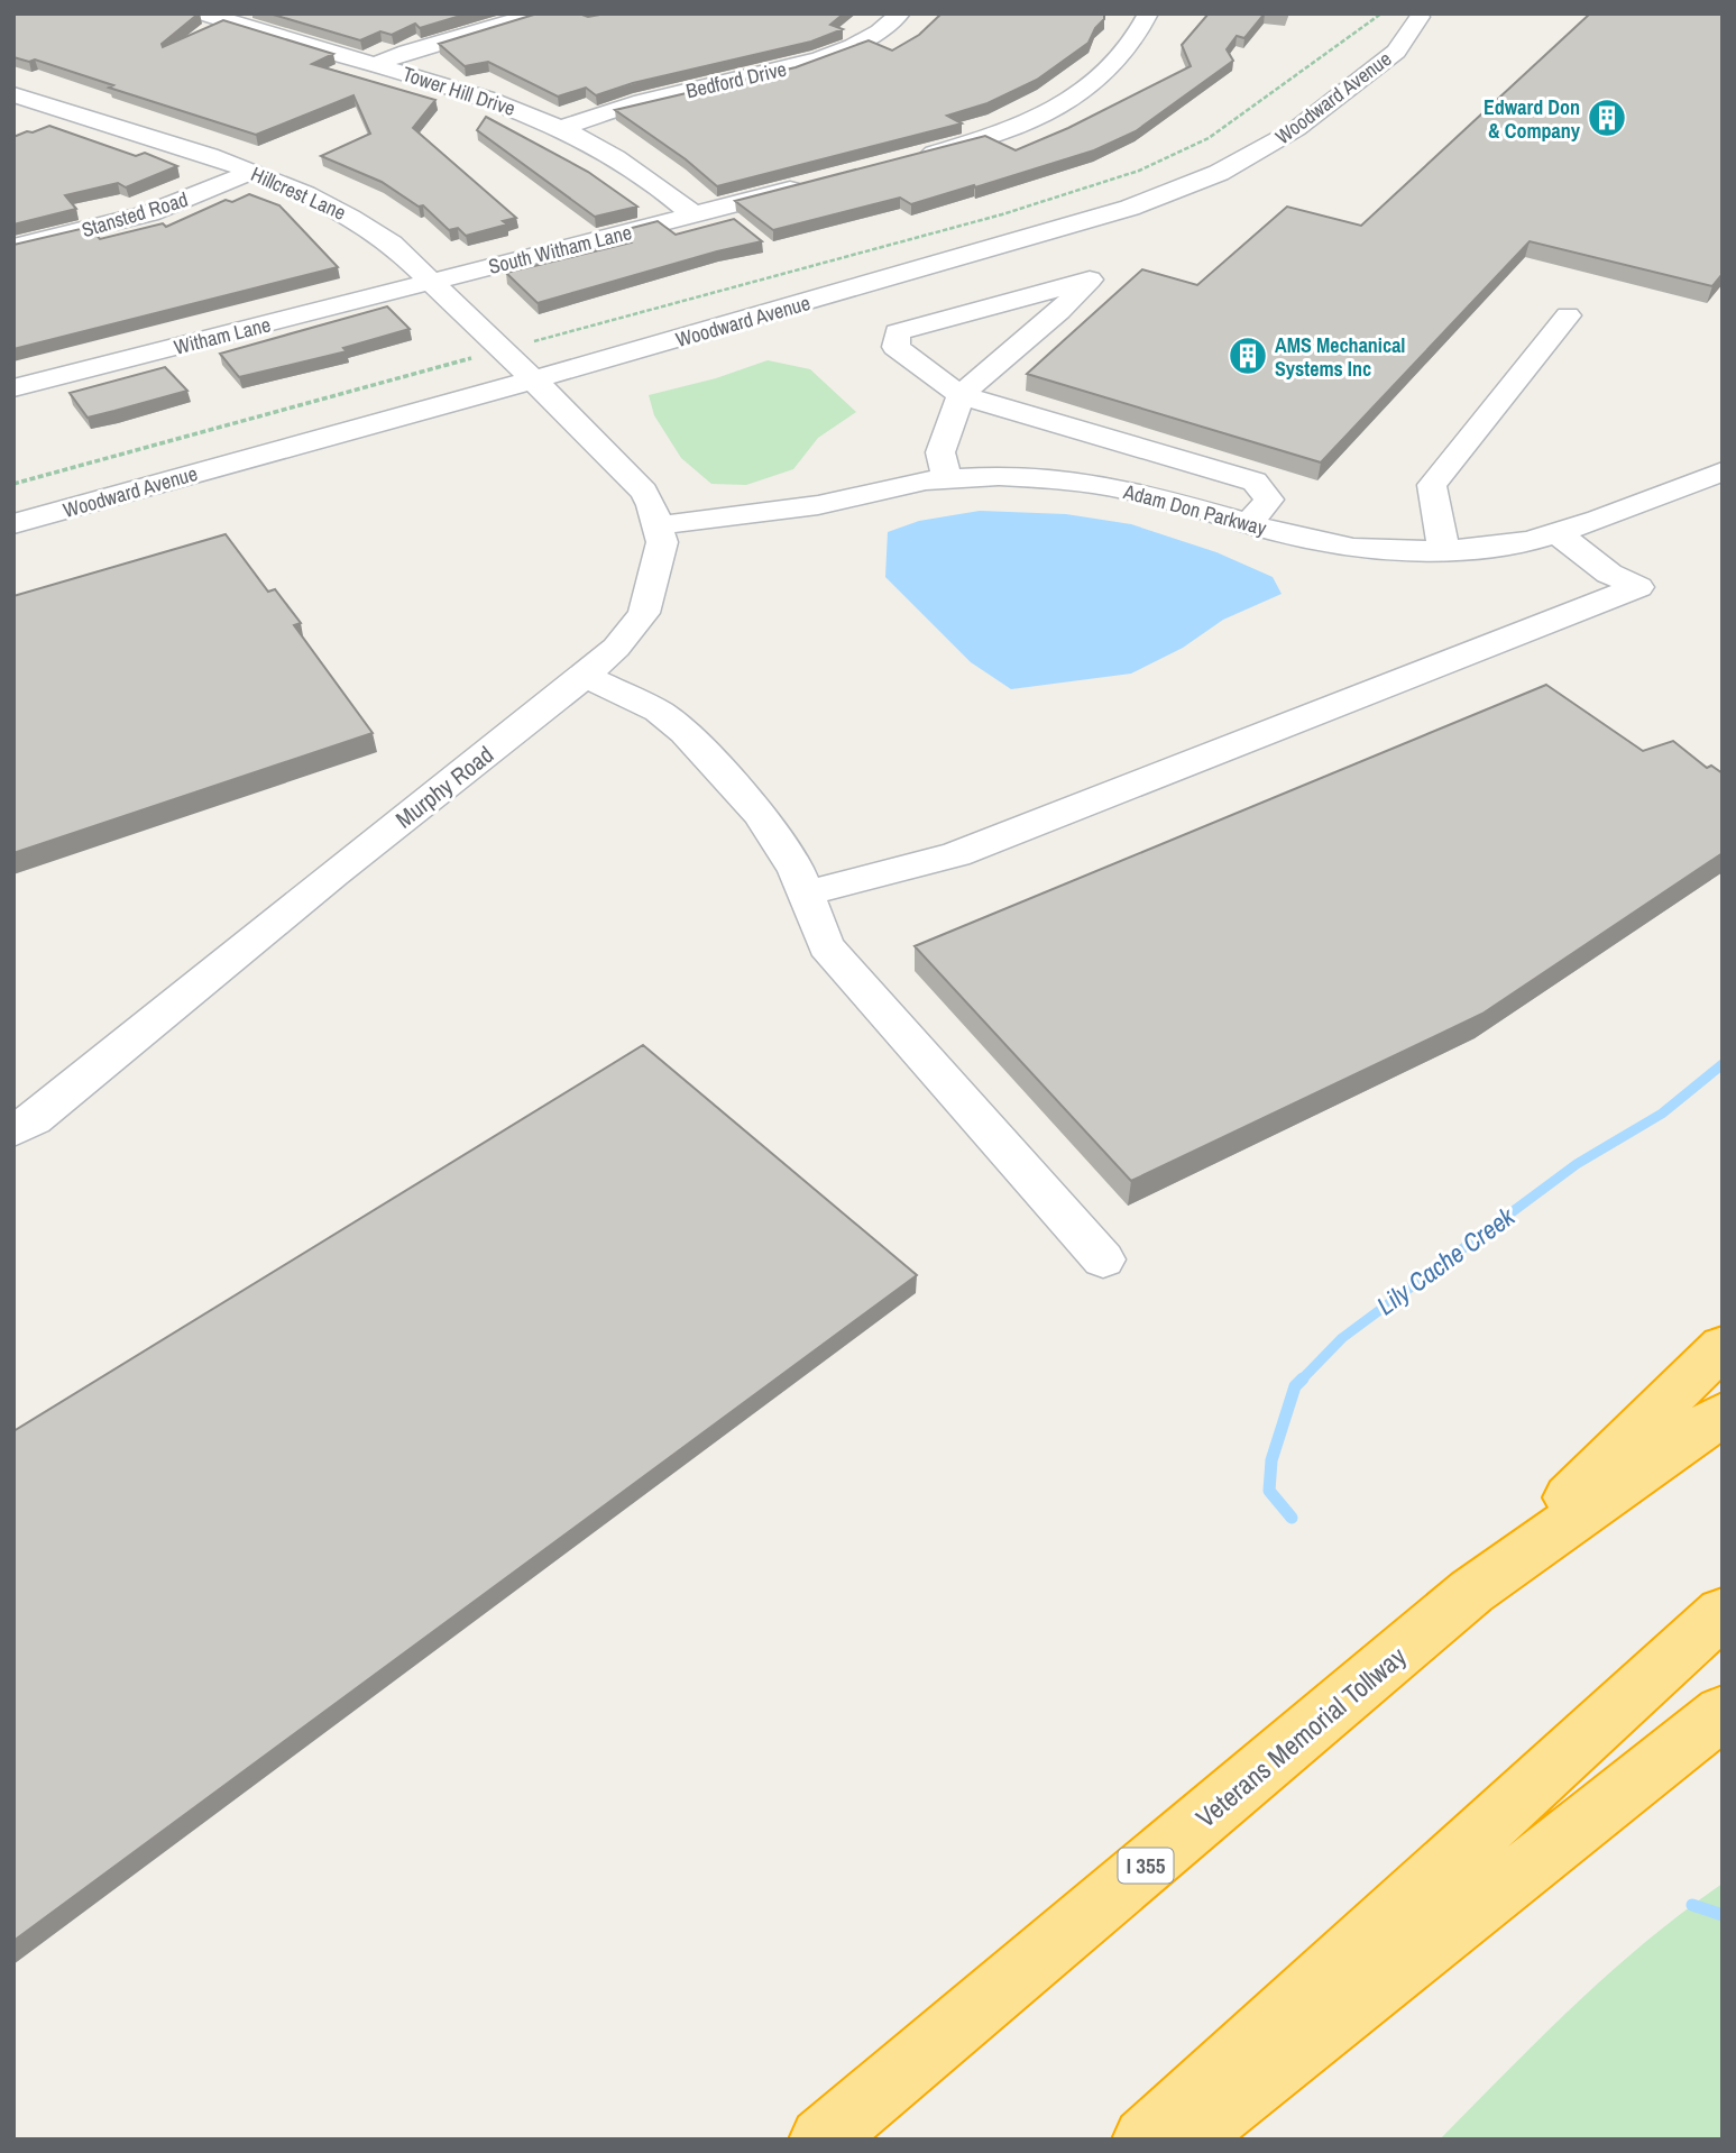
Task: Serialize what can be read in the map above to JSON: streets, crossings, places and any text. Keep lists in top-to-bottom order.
{
  "streets": {
    "highway": ["Veterans Memorial Tollway", "I 355"],
    "street": [
      "Bedford Drive",
      "Tower Hill Drive",
      "Woodward Avenue",
      "Hillcrest Lane",
      "Stansted Road",
      "South Witham Lane",
      "Witham Lane",
      "Adam Don Parkway",
      "Murphy Road"
    ]
  },
  "crossings": [
    ["Bedford Drive", "Tower Hill Drive"],
    ["Tower Hill Drive", "South Witham Lane"],
    ["Woodward Avenue", "Hillcrest Lane"],
    ["Woodward Avenue", "Murphy Road"],
    ["Hillcrest Lane", "Stansted Road"],
    ["Hillcrest Lane", "South Witham Lane"],
    ["Hillcrest Lane", "Witham Lane"],
    ["Hillcrest Lane", "Murphy Road"],
    ["South Witham Lane", "Witham Lane"],
    ["Adam Don Parkway", "Murphy Road"]
  ],
  "water": ["Lily Cache Creek"],
  "places": {
    "building": ["Edward Don & Company", "AMS Mechanical Systems Inc"]
  }
}
